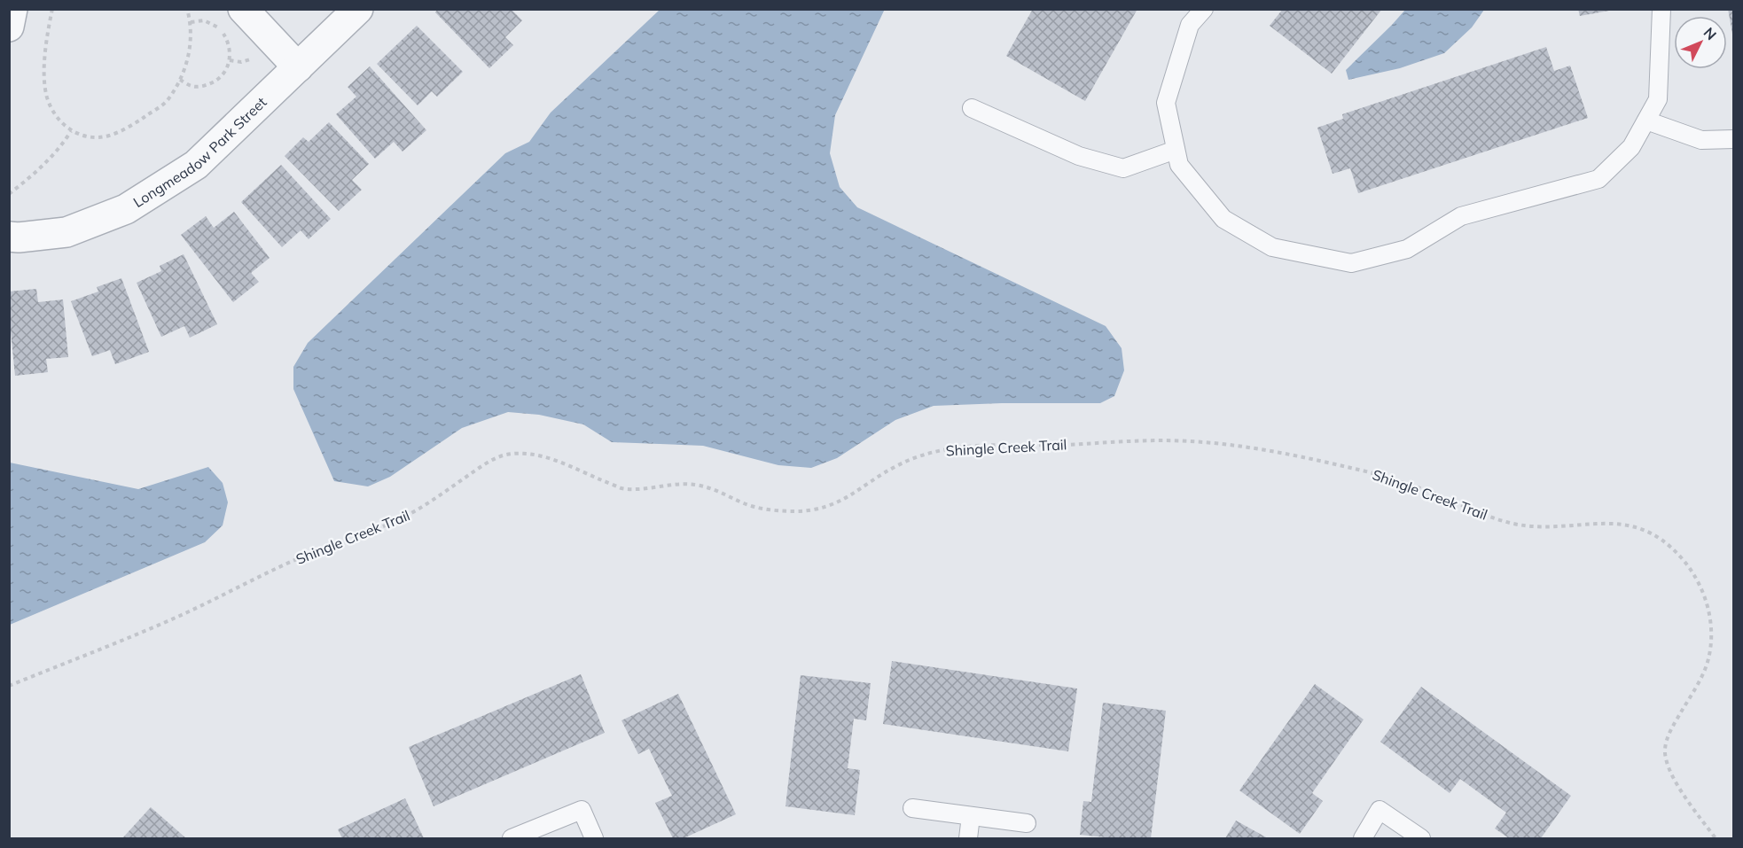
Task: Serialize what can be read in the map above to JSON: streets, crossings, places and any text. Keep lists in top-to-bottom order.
{
  "streets": {
    "street": ["Longmeadow Park Street"],
    "path": ["Shingle Creek Trail"]
  },
  "north": "top right"
}
